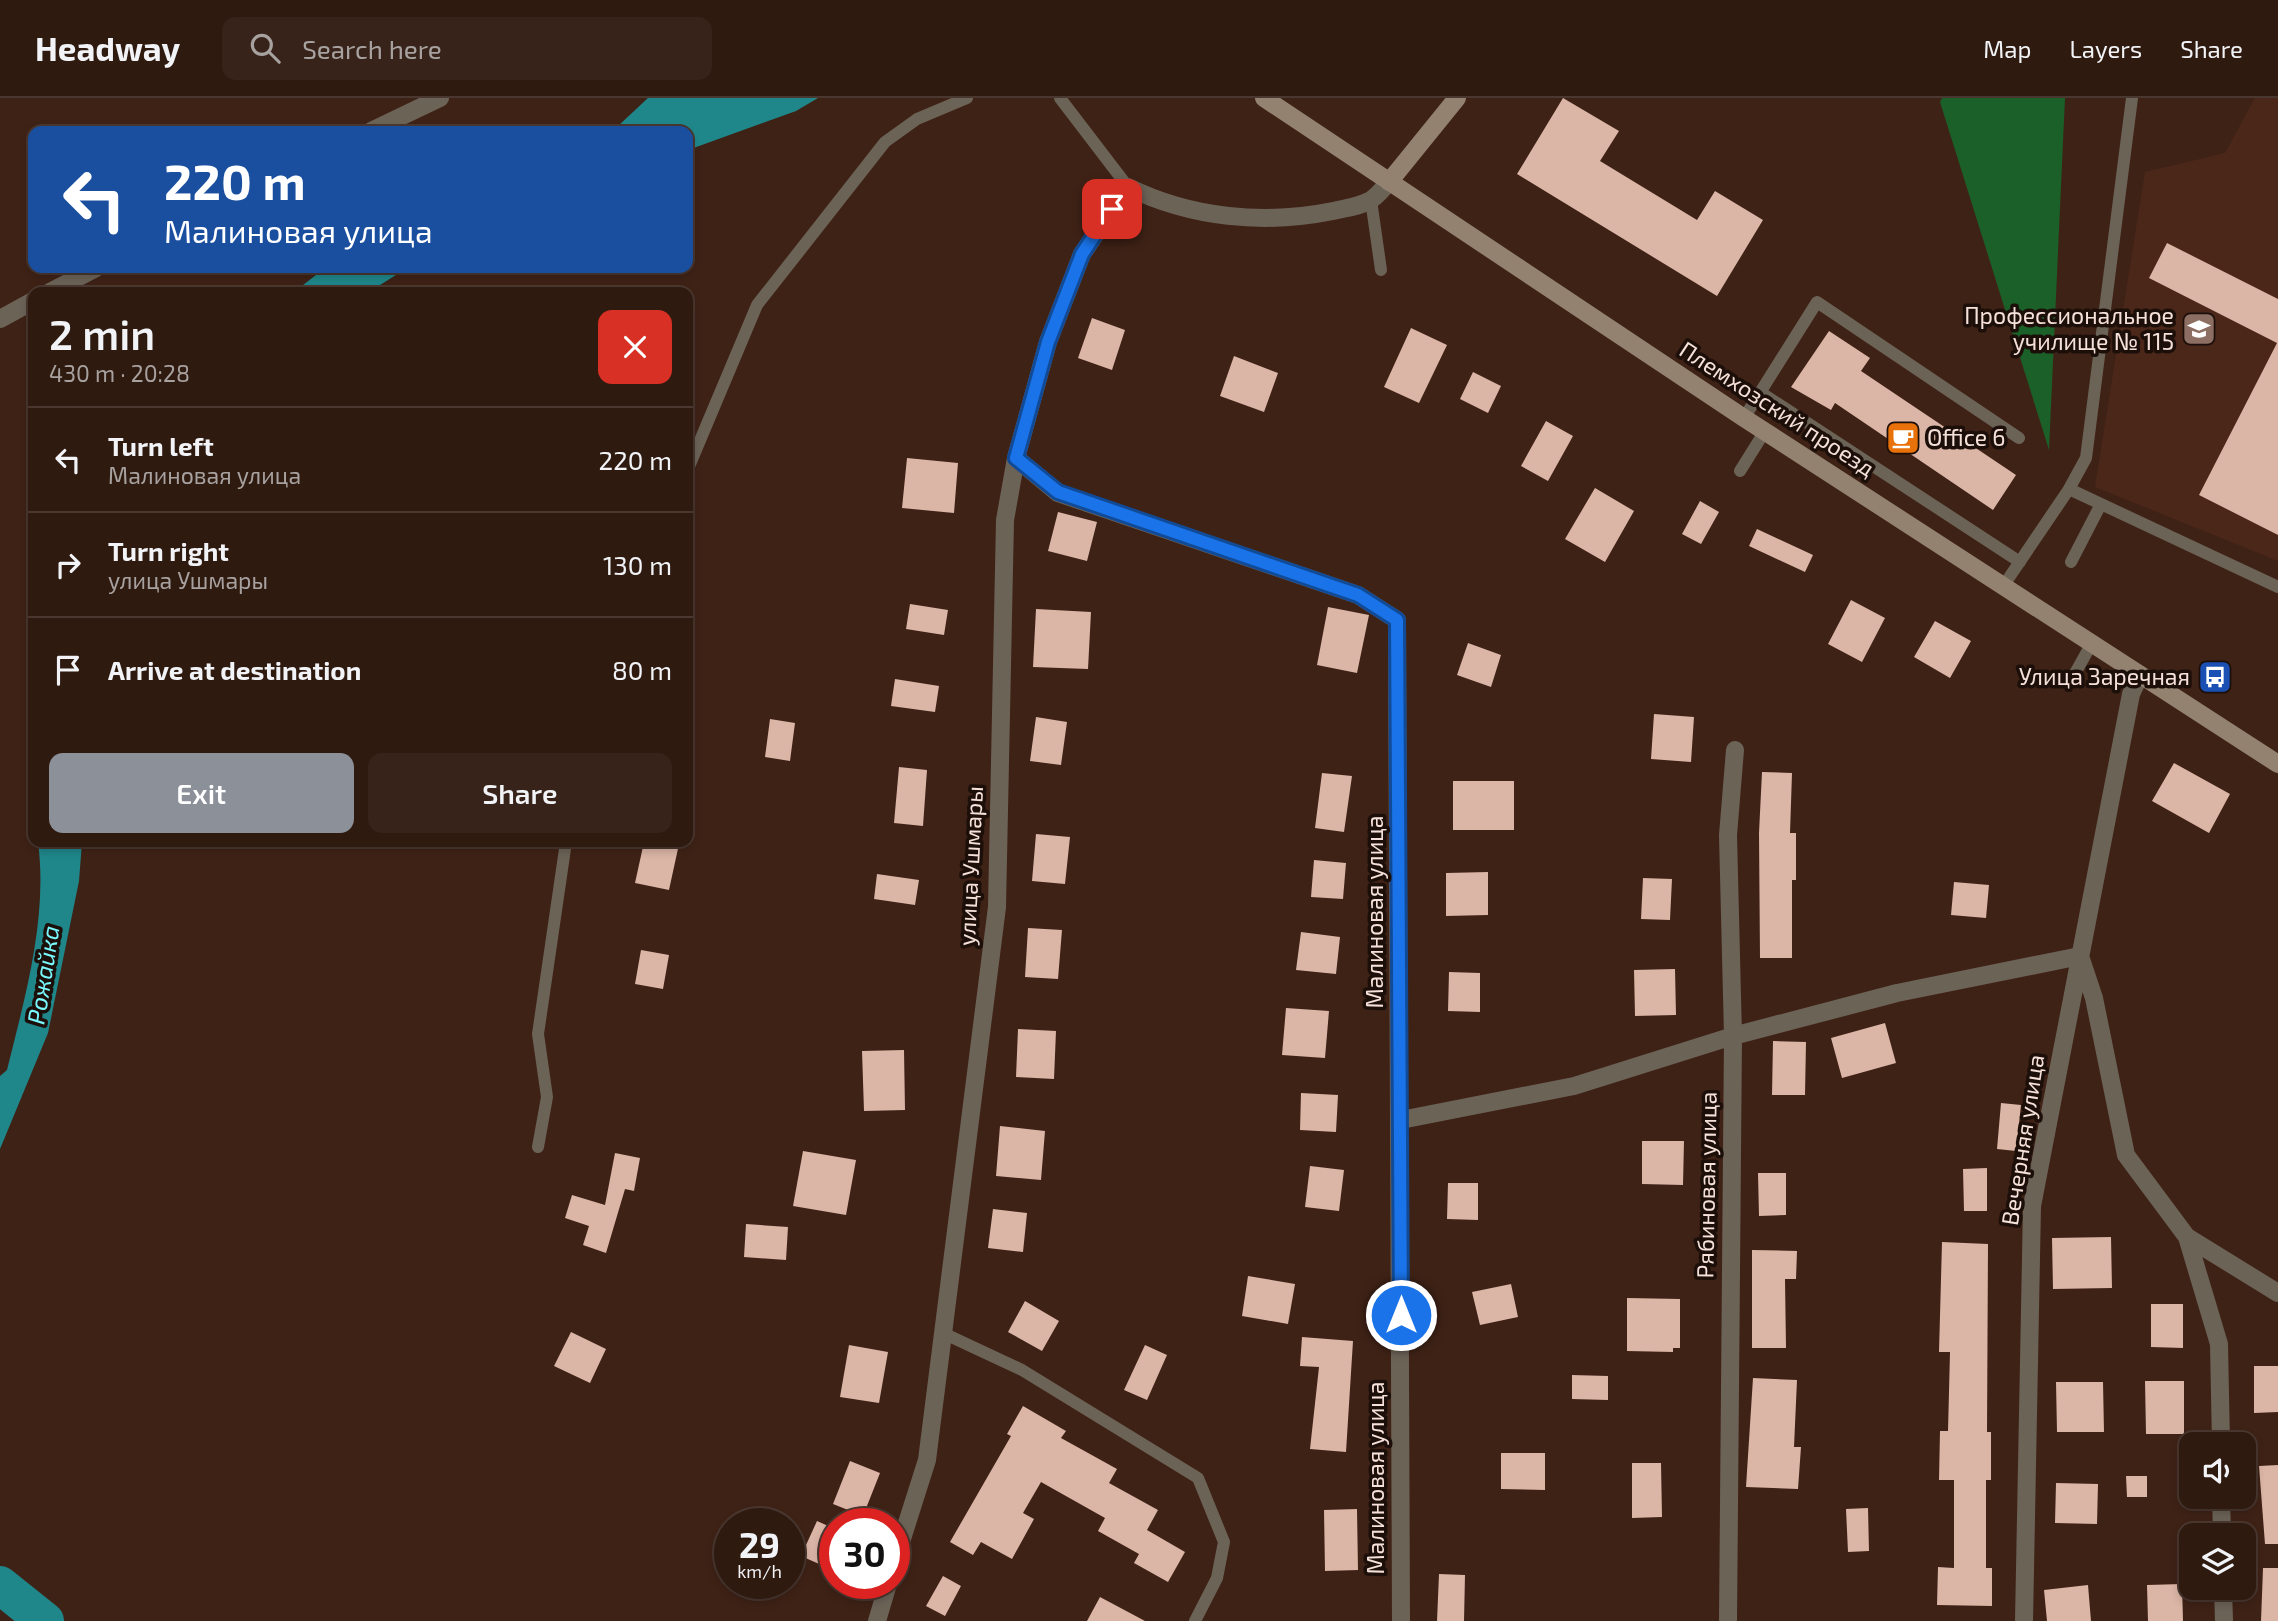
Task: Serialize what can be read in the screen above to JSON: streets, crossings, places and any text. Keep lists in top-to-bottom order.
{
  "streets": {
    "main road": ["Племхозский проезд"],
    "street": [
      "улица Ушмары",
      "Малиновая улица",
      "Вечерняя улица",
      "Рябиновая улица"
    ]
  },
  "crossings": [
    ["Племхозский проезд", "Вечерняя улица"],
    ["улица Ушмары", "Малиновая улица"]
  ],
  "water": ["Рожайка"],
  "places": {
    "school or university": ["Профессиональное училище № 115"],
    "cafe": ["Office 6"],
    "bus stop": ["Улица Заречная"]
  },
  "page": {
    "header": "Headway",
    "search": "Search here",
    "nav": ["Map", "Layers", "Share"],
    "turn": ["220 m", "Малиновая улица"],
    "heading": ["2 min", "430 m · 20:28"],
    "list": [
      {
        "name": "Turn left",
        "note": "Малиновая улица",
        "value": "220 m"
      },
      {
        "name": "Turn right",
        "note": "улица Ушмары",
        "value": "130 m"
      },
      {
        "name": "Arrive at destination",
        "value": "80 m"
      }
    ],
    "buttons": ["Exit", "Share"],
    "speed": "29 km/h",
    "limit": "30"
  }
}
